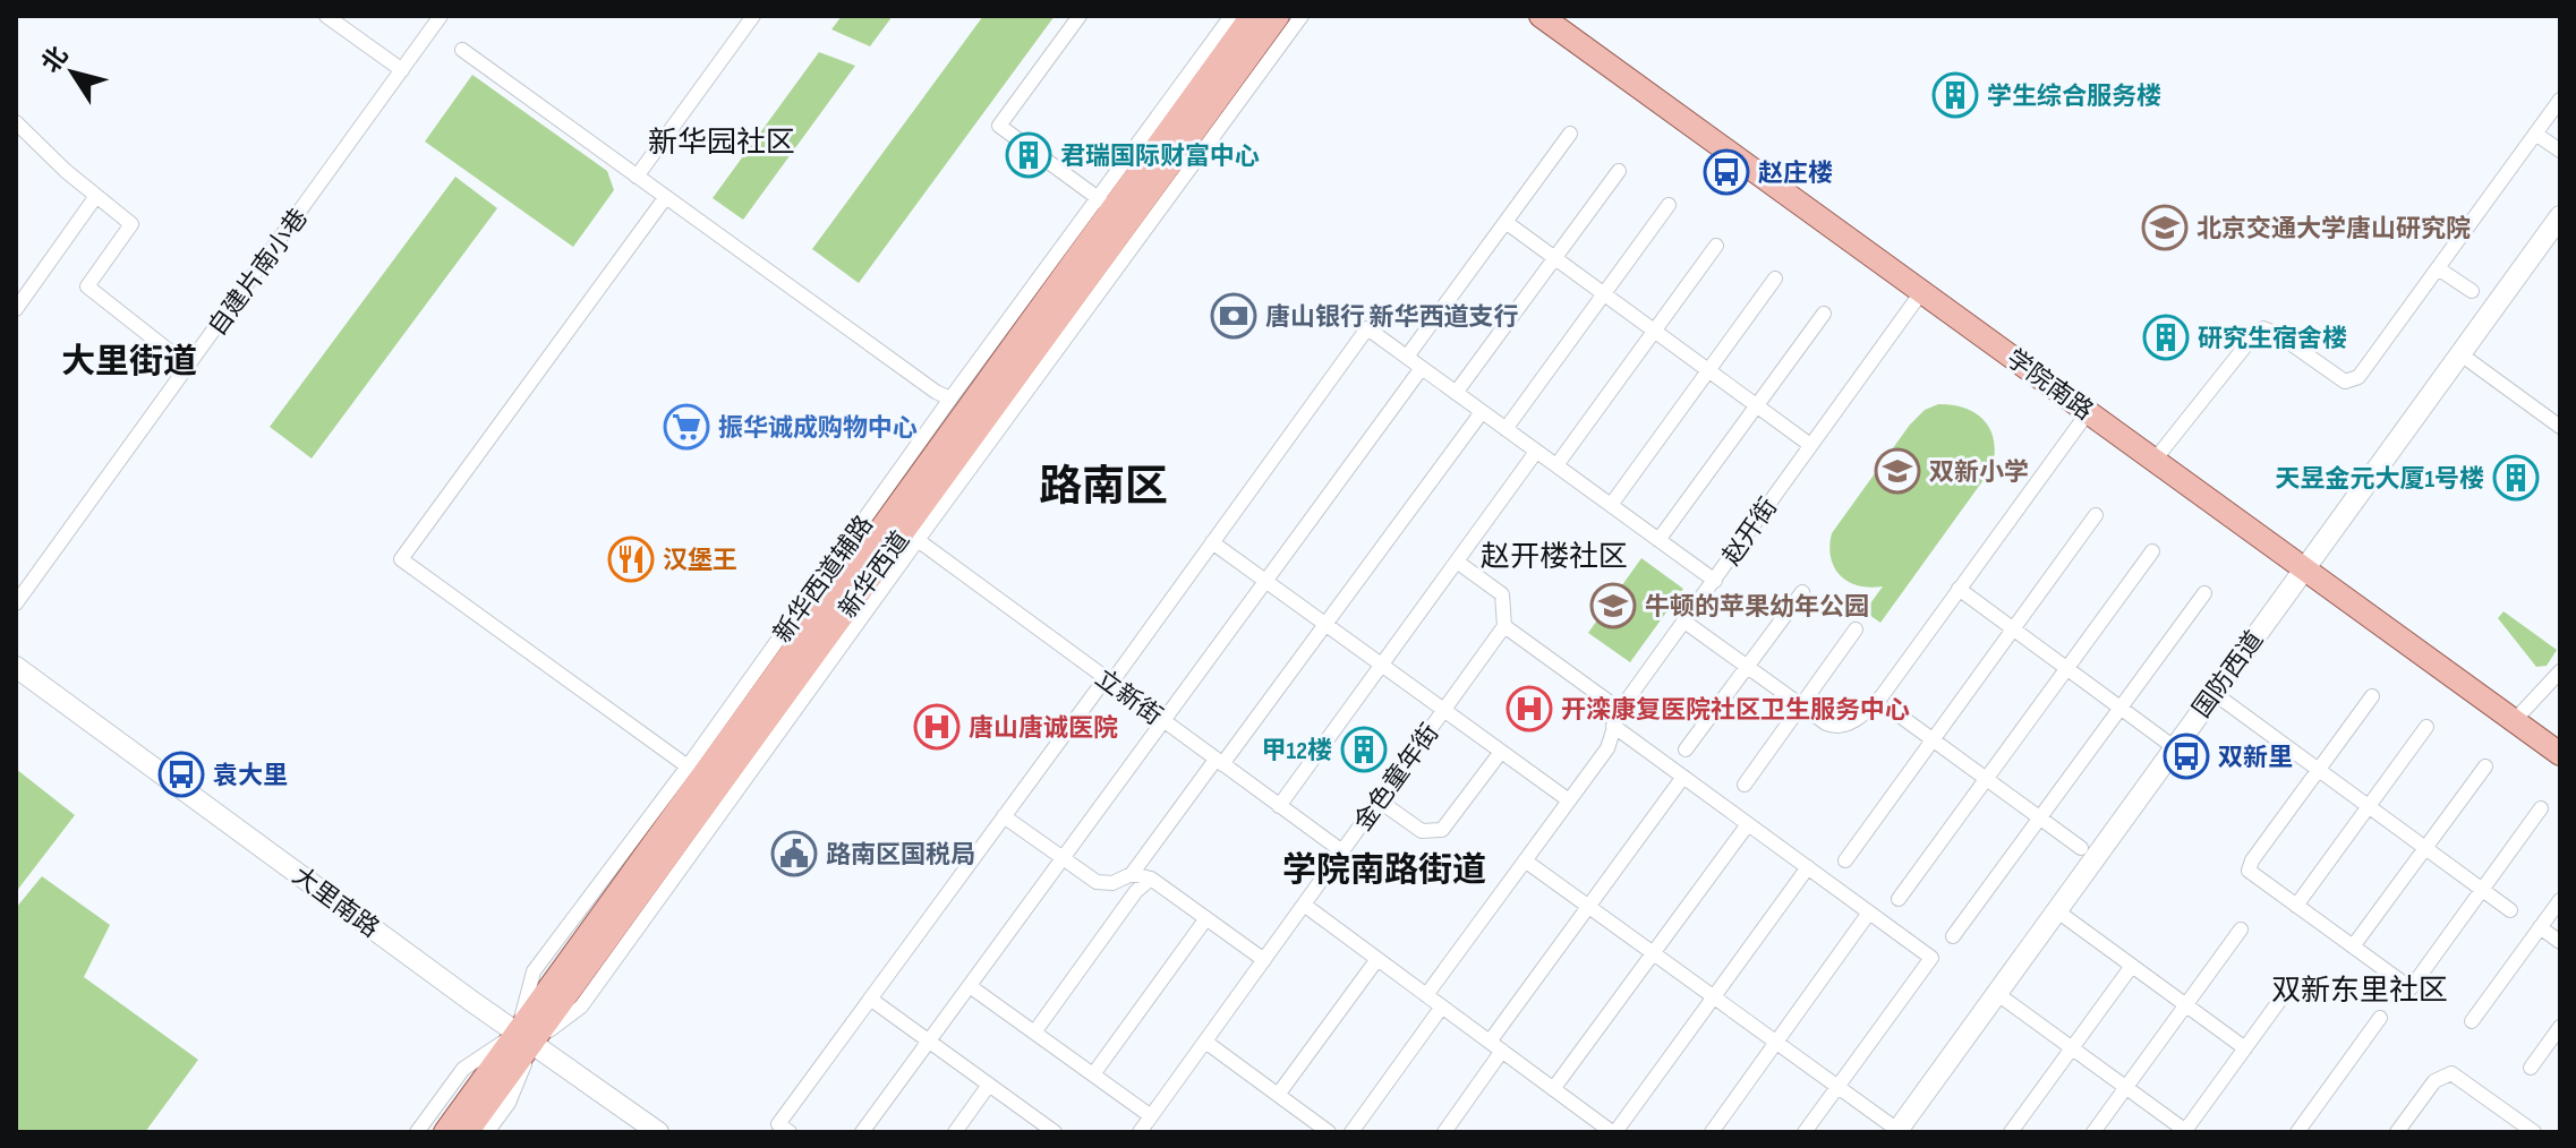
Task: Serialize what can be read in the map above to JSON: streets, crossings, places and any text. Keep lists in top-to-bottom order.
{
  "streets": {
    "main road": ["学院南路", "新华西道"],
    "street": [
      "自建片南小巷",
      "赵开街",
      "新华西道辅路",
      "国防西道",
      "立新街",
      "金色童年街",
      "大里南路"
    ]
  },
  "crossings": [
    ["学院南路", "赵开街"],
    ["学院南路", "国防西道"],
    ["新华西道", "新华西道辅路"],
    ["新华西道", "大里南路"],
    ["新华西道辅路", "大里南路"],
    ["立新街", "金色童年街"]
  ],
  "districts": [
    "新华园社区",
    "大里街道",
    "路南区",
    "赵开楼社区",
    "学院南路街道",
    "双新东里社区"
  ],
  "places": {
    "building": [
      "学生综合服务楼",
      "君瑞国际财富中心",
      "研究生宿舍楼",
      "天昱金元大厦1号楼",
      "甲12楼"
    ],
    "bus stop": ["赵庄楼", "双新里", "袁大里"],
    "school or university": ["北京交通大学唐山研究院", "双新小学", "牛顿的苹果幼年公园"],
    "bank": ["唐山银行 新华西道支行"],
    "supermarket": ["振华诚成购物中心"],
    "restaurant": ["汉堡王"],
    "hospital": ["开滦康复医院社区卫生服务中心", "唐山唐诚医院"],
    "public building": ["路南区国税局"]
  },
  "north": "top left"
}
